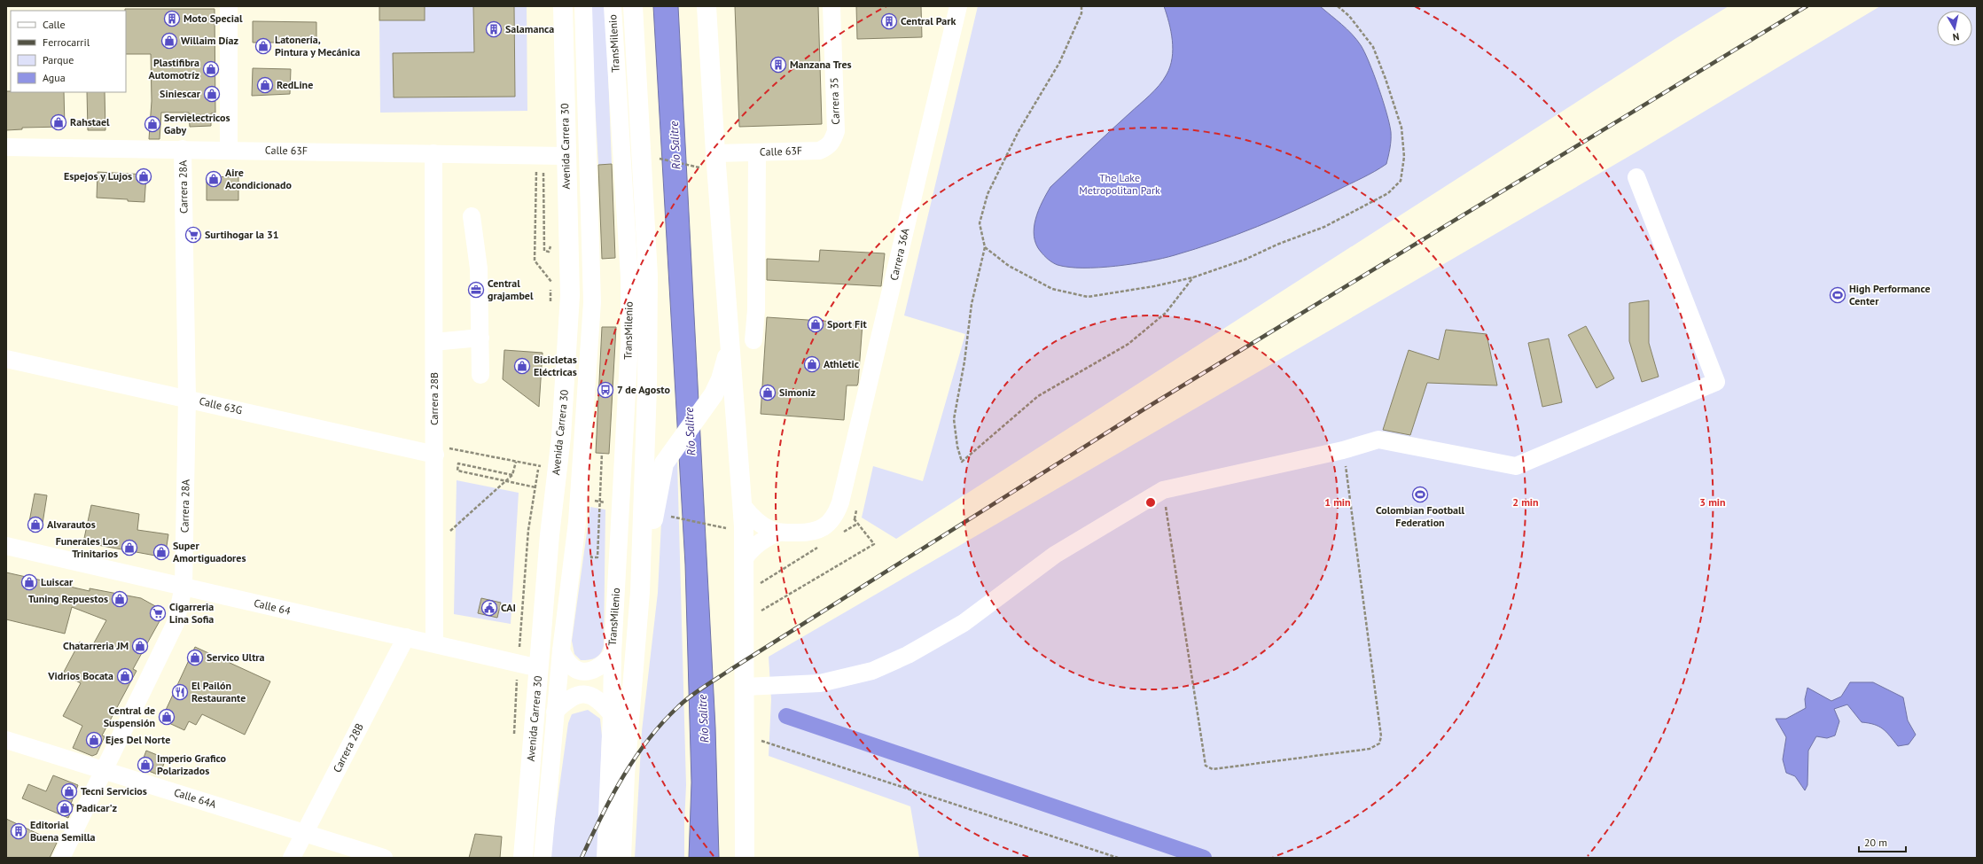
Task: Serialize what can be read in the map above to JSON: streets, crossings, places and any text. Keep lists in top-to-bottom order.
{
  "streets": {
    "highway": ["Avenida Carrera 30"],
    "street": [
      "TransMilenio",
      "Carrera 35",
      "Calle 63F",
      "Carrera 28A",
      "Carrera 36A",
      "Carrera 28B",
      "Calle 63G",
      "Calle 64",
      "Calle 64A"
    ]
  },
  "crossings": [
    ["Carrera 35", "Calle 63F"],
    ["Avenida Carrera 30", "Calle 63F"],
    ["Avenida Carrera 30", "Calle 64"],
    ["Calle 63F", "Carrera 28A"],
    ["Calle 63F", "Carrera 28B"],
    ["Carrera 28A", "Calle 63G"],
    ["Carrera 28A", "Calle 64"],
    ["Carrera 28A", "Calle 64A"],
    ["Carrera 28B", "Calle 63G"],
    ["Carrera 28B", "Calle 64"],
    ["Carrera 28B", "Calle 64A"]
  ],
  "water": ["Río Salitre"],
  "parks": ["The Lake Metropolitan Park"],
  "places": {
    "building": [
      "Moto Special",
      "Central Park",
      "Salamanca",
      "Manzana Tres",
      "Editorial Buena Semilla"
    ],
    "shop": [
      "Willaim Díaz",
      "Latonería, Pintura y Mecánica",
      "Plastifibra Automotríz",
      "RedLine",
      "Siniescar",
      "Rahstael",
      "Servielectricos Gaby",
      "Espejos y Lujos",
      "Aire Acondicionado",
      "Sport Fit",
      "Athletic",
      "Bicicletas Eléctricas",
      "Simoniz",
      "Alvarautos",
      "Funerales Los Trinitarios",
      "Super Amortiguadores",
      "Luiscar",
      "Tuning Repuestos",
      "Chatarreria JM",
      "Servico Ultra",
      "Vidrios Bocata",
      "Central de Suspensión",
      "Ejes Del Norte",
      "Imperio Grafico Polarizados",
      "Tecni Servicios",
      "Padicar'z"
    ],
    "supermarket": ["Surtihogar la 31", "Cigarreria Lina Sofia"],
    "office": ["Central grajambel"],
    "sports": ["High Performance Center", "Colombian Football Federation"],
    "bus stop": ["7 de Agosto"],
    "public building": ["CAI"],
    "restaurant": ["El Pailón Restaurante"]
  },
  "legend": [
    "Calle",
    "Ferrocarril",
    "Parque",
    "Agua"
  ],
  "scale_bar": "20 m",
  "north": "bottom",
  "rings": ["1 min", "2 min", "3 min"]
}
